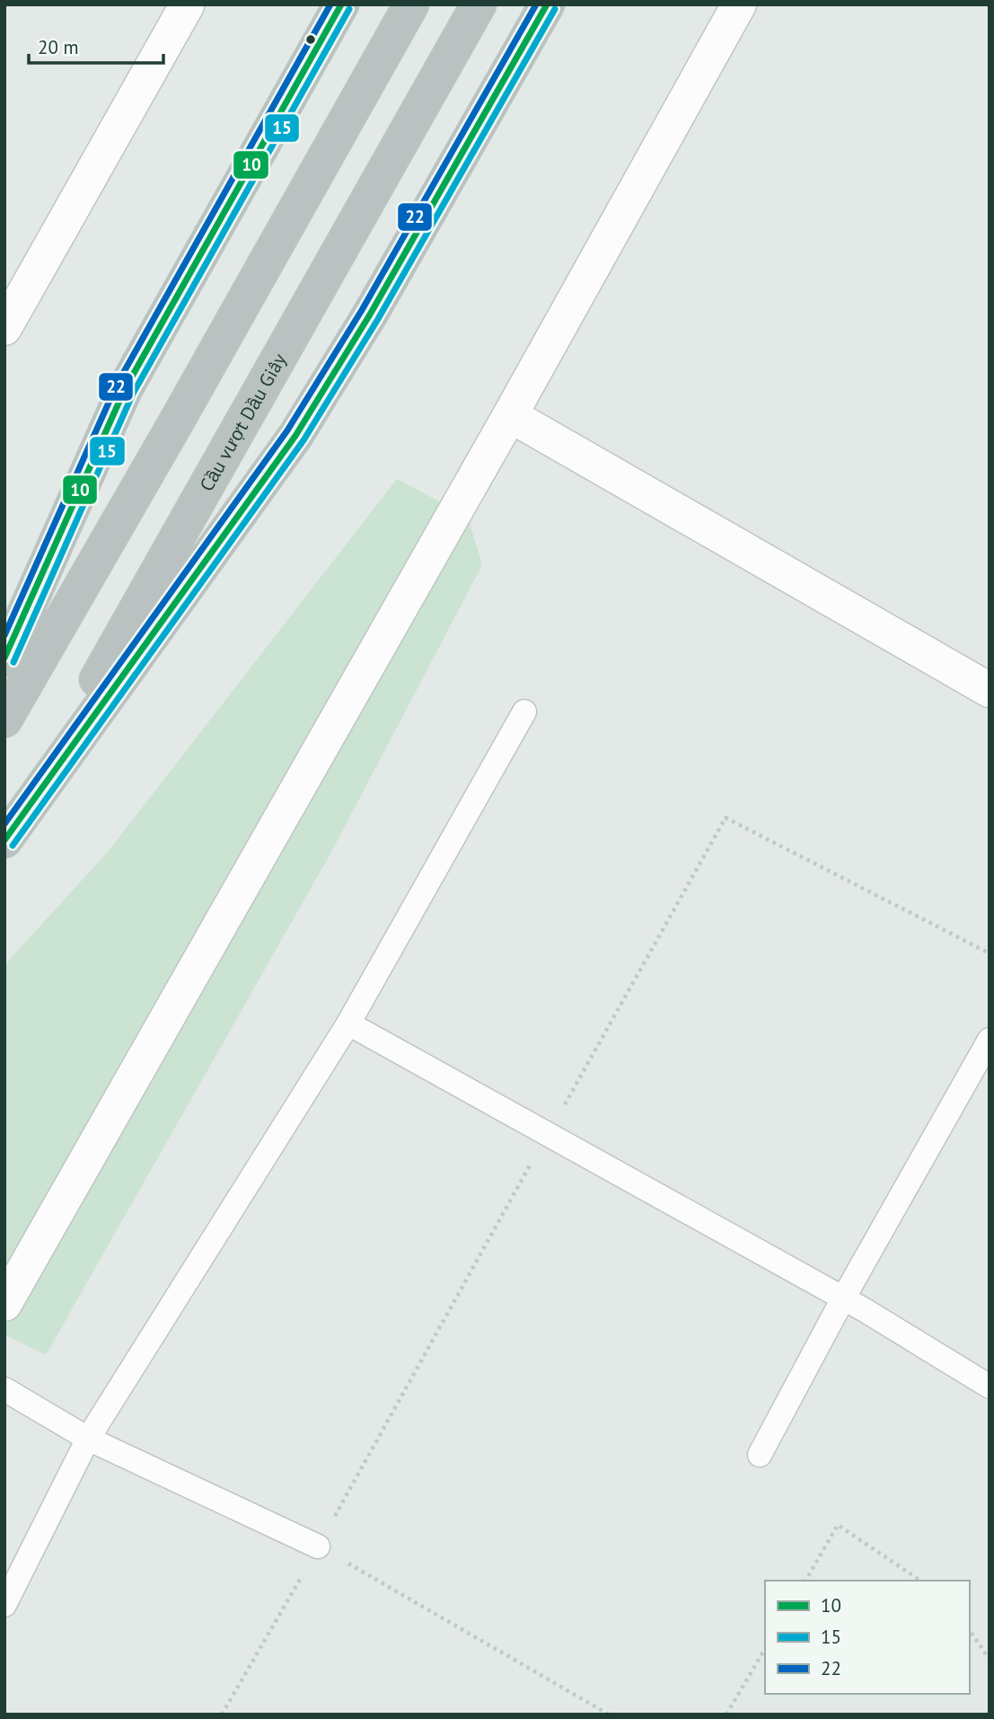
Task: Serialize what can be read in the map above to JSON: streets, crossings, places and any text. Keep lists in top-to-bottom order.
{
  "streets": {
    "highway": ["Cầu vượt Dầu Giây"]
  },
  "lines": ["transit line 10", "transit line 22", "transit line 15"],
  "legend": ["10", "15", "22"],
  "scale_bar": "20 m"
}
